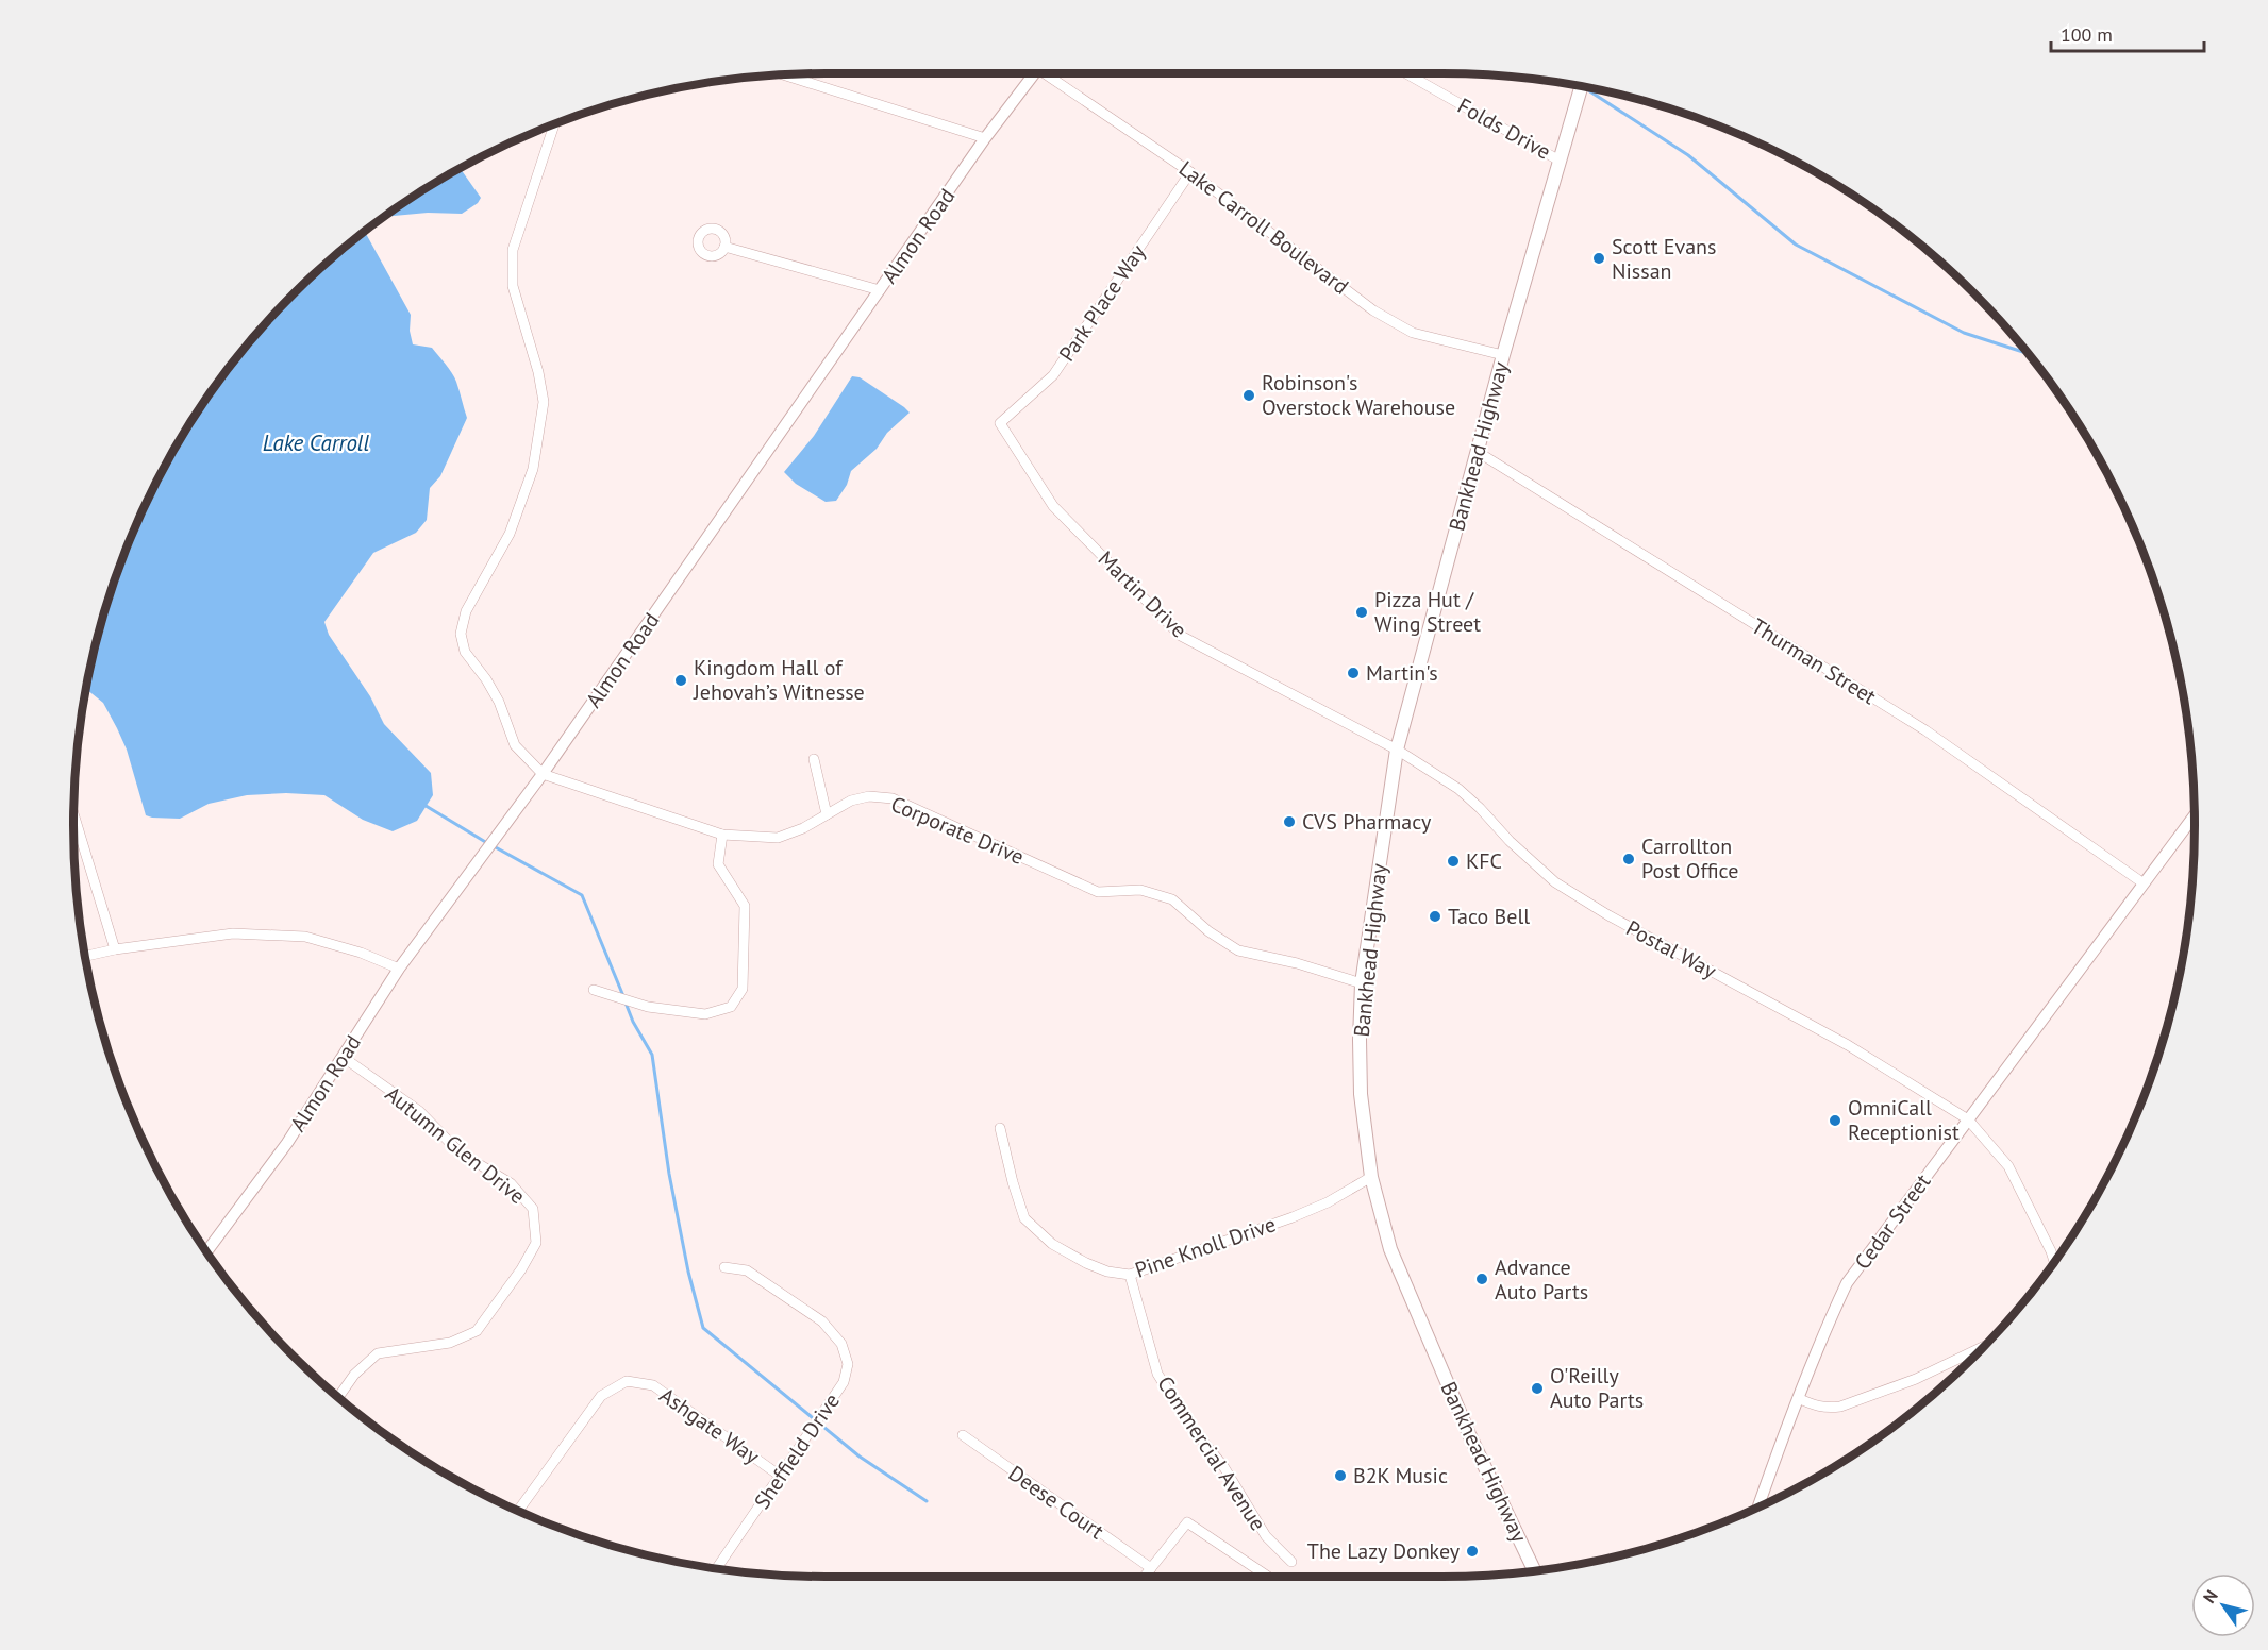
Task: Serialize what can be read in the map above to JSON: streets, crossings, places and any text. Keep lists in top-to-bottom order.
{
  "streets": {
    "main road": ["Bankhead Highway"],
    "street": [
      "Folds Drive",
      "Lake Carroll Boulevard",
      "Almon Road",
      "Park Place Way",
      "Martin Drive",
      "Thurman Street",
      "Corporate Drive",
      "Postal Way",
      "Autumn Glen Drive",
      "Cedar Street",
      "Pine Knoll Drive",
      "Ashgate Way",
      "Sheffield Drive",
      "Commercial Avenue",
      "Deese Court"
    ]
  },
  "crossings": [
    ["Folds Drive", "Bankhead Highway"],
    ["Lake Carroll Boulevard", "Park Place Way"],
    ["Lake Carroll Boulevard", "Bankhead Highway"],
    ["Almon Road", "Corporate Drive"],
    ["Almon Road", "Autumn Glen Drive"],
    ["Park Place Way", "Martin Drive"],
    ["Bankhead Highway", "Martin Drive"],
    ["Bankhead Highway", "Thurman Street"],
    ["Bankhead Highway", "Corporate Drive"],
    ["Bankhead Highway", "Postal Way"],
    ["Bankhead Highway", "Pine Knoll Drive"],
    ["Martin Drive", "Postal Way"],
    ["Thurman Street", "Cedar Street"],
    ["Postal Way", "Cedar Street"],
    ["Pine Knoll Drive", "Commercial Avenue"],
    ["Ashgate Way", "Sheffield Drive"]
  ],
  "water": ["Lake Carroll"],
  "places": [
    "Scott Evans Nissan",
    "Robinson's Overstock Warehouse",
    "Pizza Hut / Wing Street",
    "Martin's",
    "Kingdom Hall of Jehovah’s Witnesse",
    "CVS Pharmacy",
    "Carrollton Post Office",
    "KFC",
    "Taco Bell",
    "OmniCall Receptionist",
    "Advance Auto Parts",
    "O'Reilly Auto Parts",
    "B2K Music",
    "The Lazy Donkey"
  ],
  "scale_bar": "100 m",
  "north": "top left"
}
